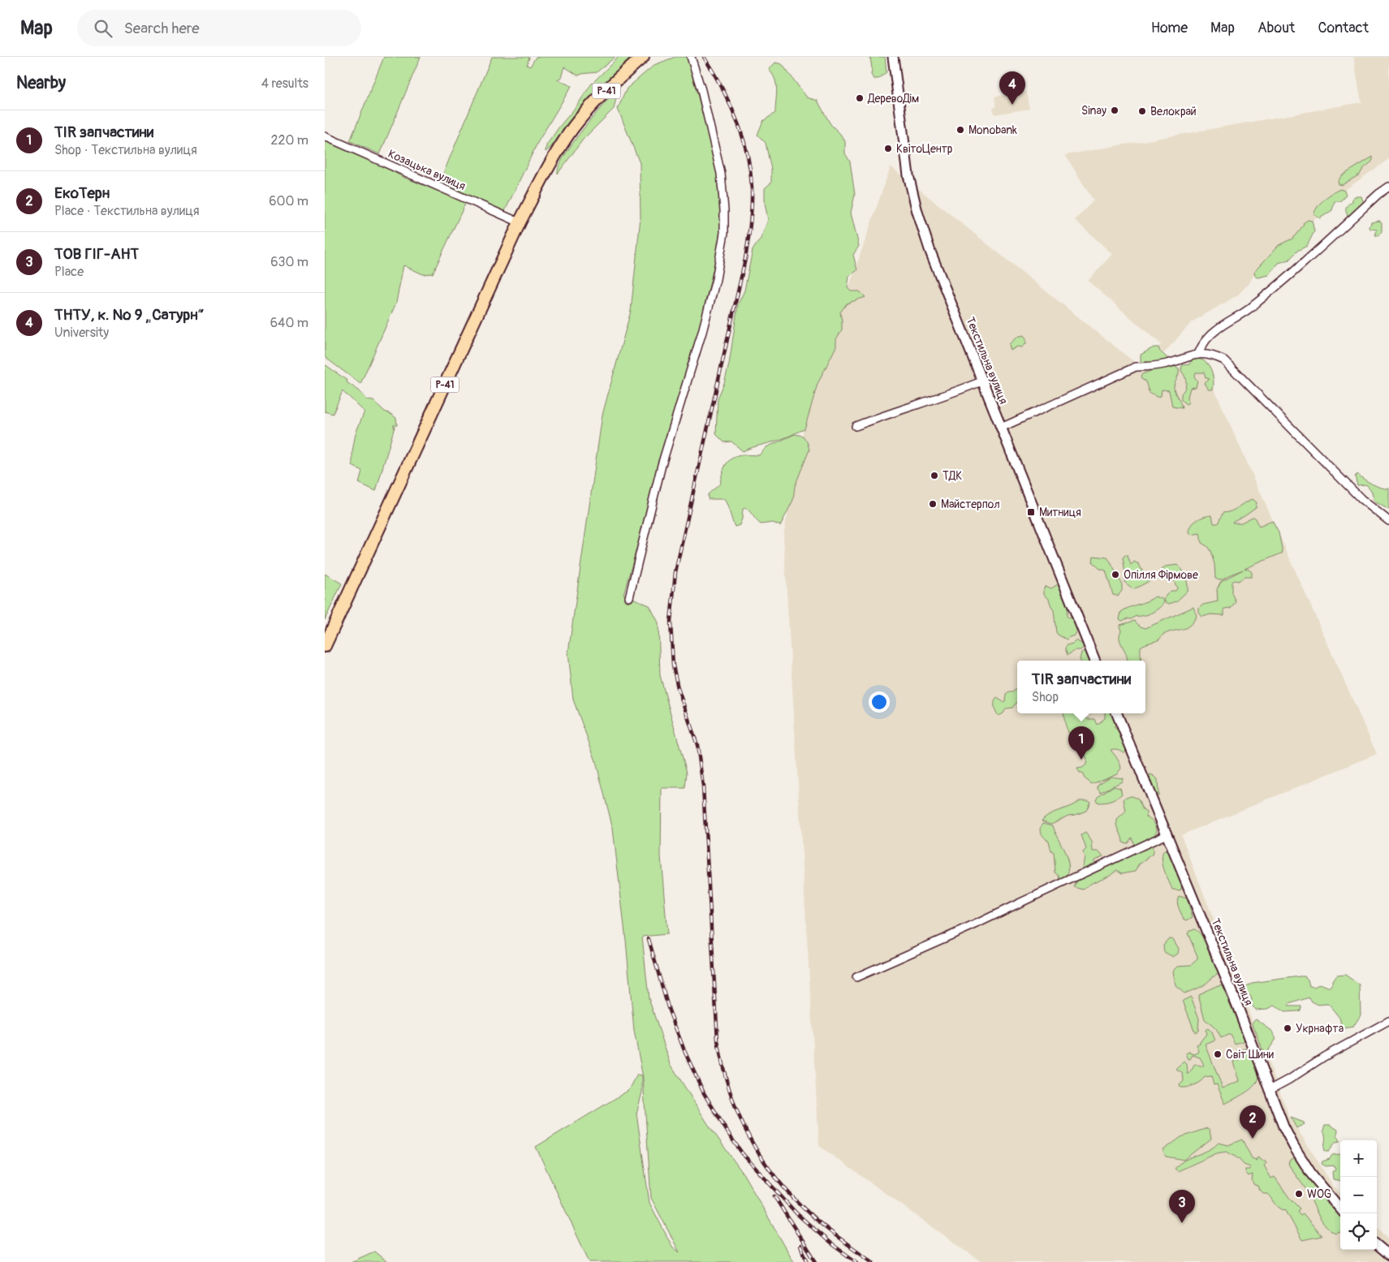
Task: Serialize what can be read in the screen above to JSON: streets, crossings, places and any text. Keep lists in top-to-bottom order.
{
  "streets": {
    "main road": ["Р-41"],
    "street": ["Козацька вулиця", "Текстильна вулиця"]
  },
  "crossings": [
    ["Р-41", "Козацька вулиця"]
  ],
  "places": {
    "other": [
      "ДеревоДім",
      "Sinay",
      "Велокрай",
      "Monobank",
      "КвітоЦентр",
      "ТДК",
      "Майстерпол",
      "Опілля Фірмове",
      "Укрнафта",
      "Світ Шини",
      "WOG"
    ],
    "transit": ["Митниця"]
  },
  "page": {
    "header": "Map",
    "search": "Search here",
    "nav": [
      "Home",
      "Map",
      "About",
      "Contact"
    ],
    "heading": ["Nearby", "4 results"],
    "pins": [
      "4",
      "1",
      "2",
      "3"
    ],
    "list": [
      {
        "mark": "1",
        "name": "TIR запчастини",
        "note": "Shop · Текстильна вулиця",
        "value": "220 m"
      },
      {
        "mark": "2",
        "name": "ЕкоТерн",
        "note": "Place · Текстильна вулиця",
        "value": "600 m"
      },
      {
        "mark": "3",
        "name": "ТОВ ГІГ-АНТ",
        "note": "Place",
        "value": "630 m"
      },
      {
        "mark": "4",
        "name": "ТНТУ, к. № 9 „Сатурн“",
        "note": "University",
        "value": "640 m"
      }
    ],
    "popup": ["TIR запчастини", "Shop"],
    "map_buttons": ["+", "−"]
  }
}
